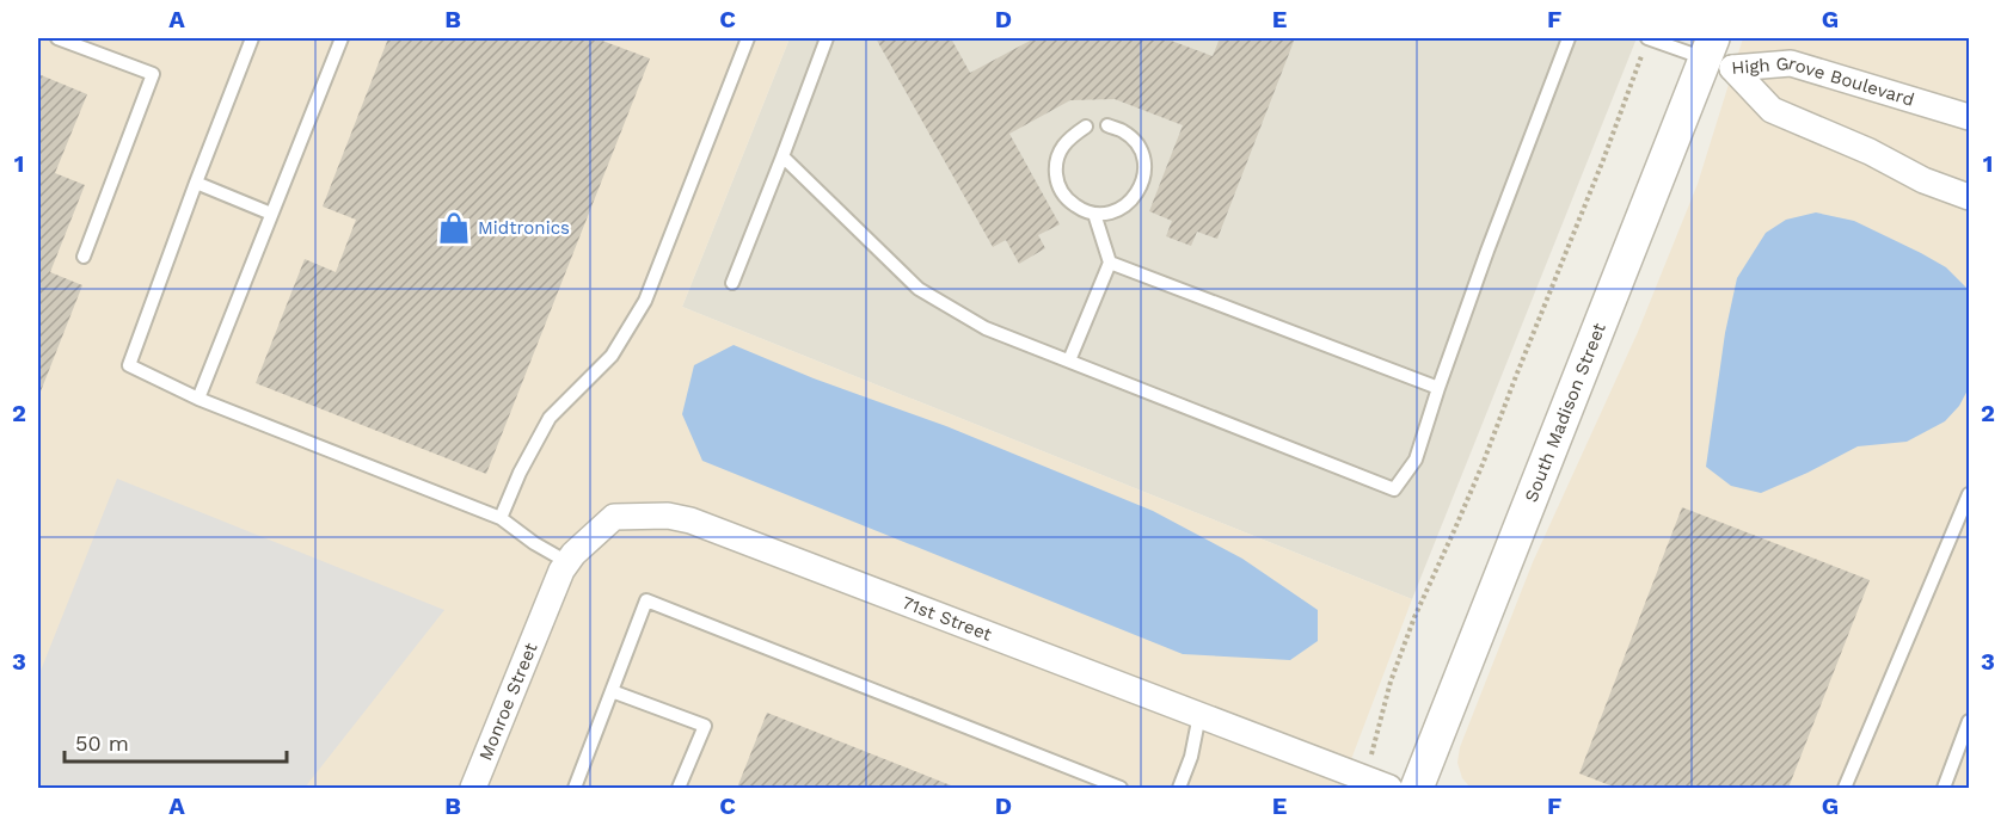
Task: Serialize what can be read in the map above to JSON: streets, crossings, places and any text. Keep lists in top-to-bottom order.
{
  "streets": {
    "street": [
      "High Grove Boulevard",
      "South Madison Street",
      "71st Street",
      "Monroe Street"
    ]
  },
  "crossings": [
    ["High Grove Boulevard", "South Madison Street"],
    ["71st Street", "Monroe Street"]
  ],
  "places": {
    "shop": ["Midtronics"]
  },
  "scale_bar": "50 m",
  "grid": {
    "columns": [
      "A",
      "B",
      "C",
      "D",
      "E",
      "F",
      "G"
    ],
    "rows": ["1", "2", "3"]
  }
}
